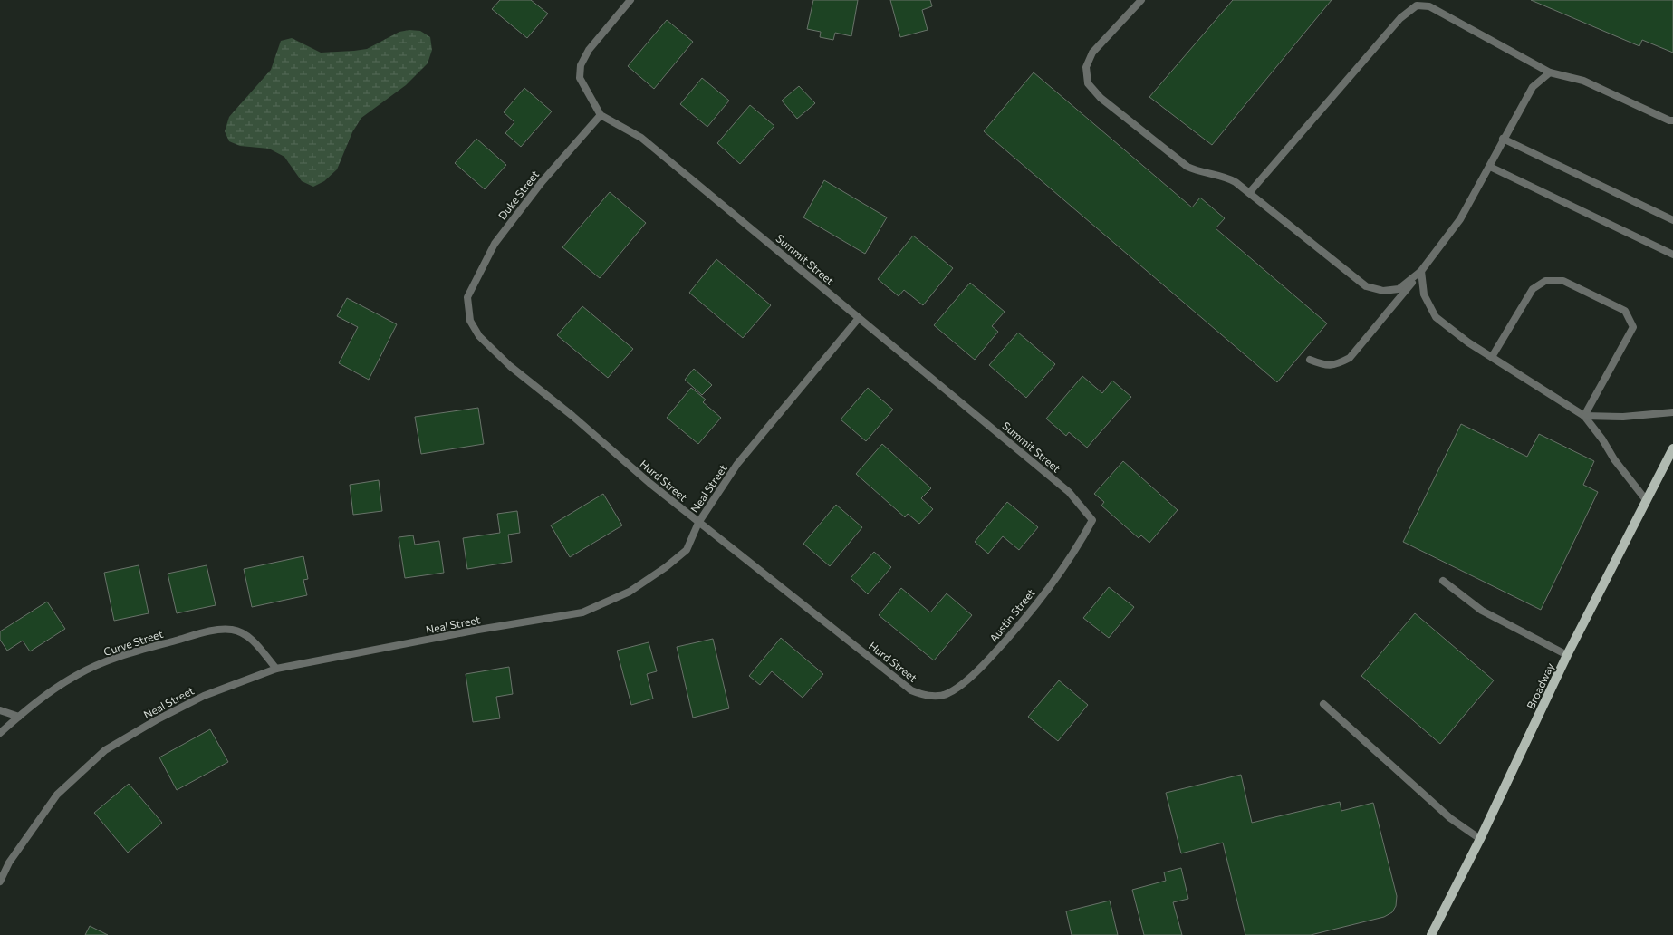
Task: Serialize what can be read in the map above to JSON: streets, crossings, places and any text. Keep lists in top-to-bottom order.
{
  "streets": {
    "main road": ["Broadway"],
    "street": [
      "Duke Street",
      "Summit Street",
      "Hurd Street",
      "Neal Street",
      "Austin Street",
      "Curve Street"
    ]
  },
  "crossings": [
    ["Duke Street", "Summit Street"],
    ["Duke Street", "Hurd Street"],
    ["Summit Street", "Neal Street"],
    ["Summit Street", "Austin Street"],
    ["Hurd Street", "Neal Street"],
    ["Hurd Street", "Austin Street"],
    ["Neal Street", "Curve Street"]
  ]
}
